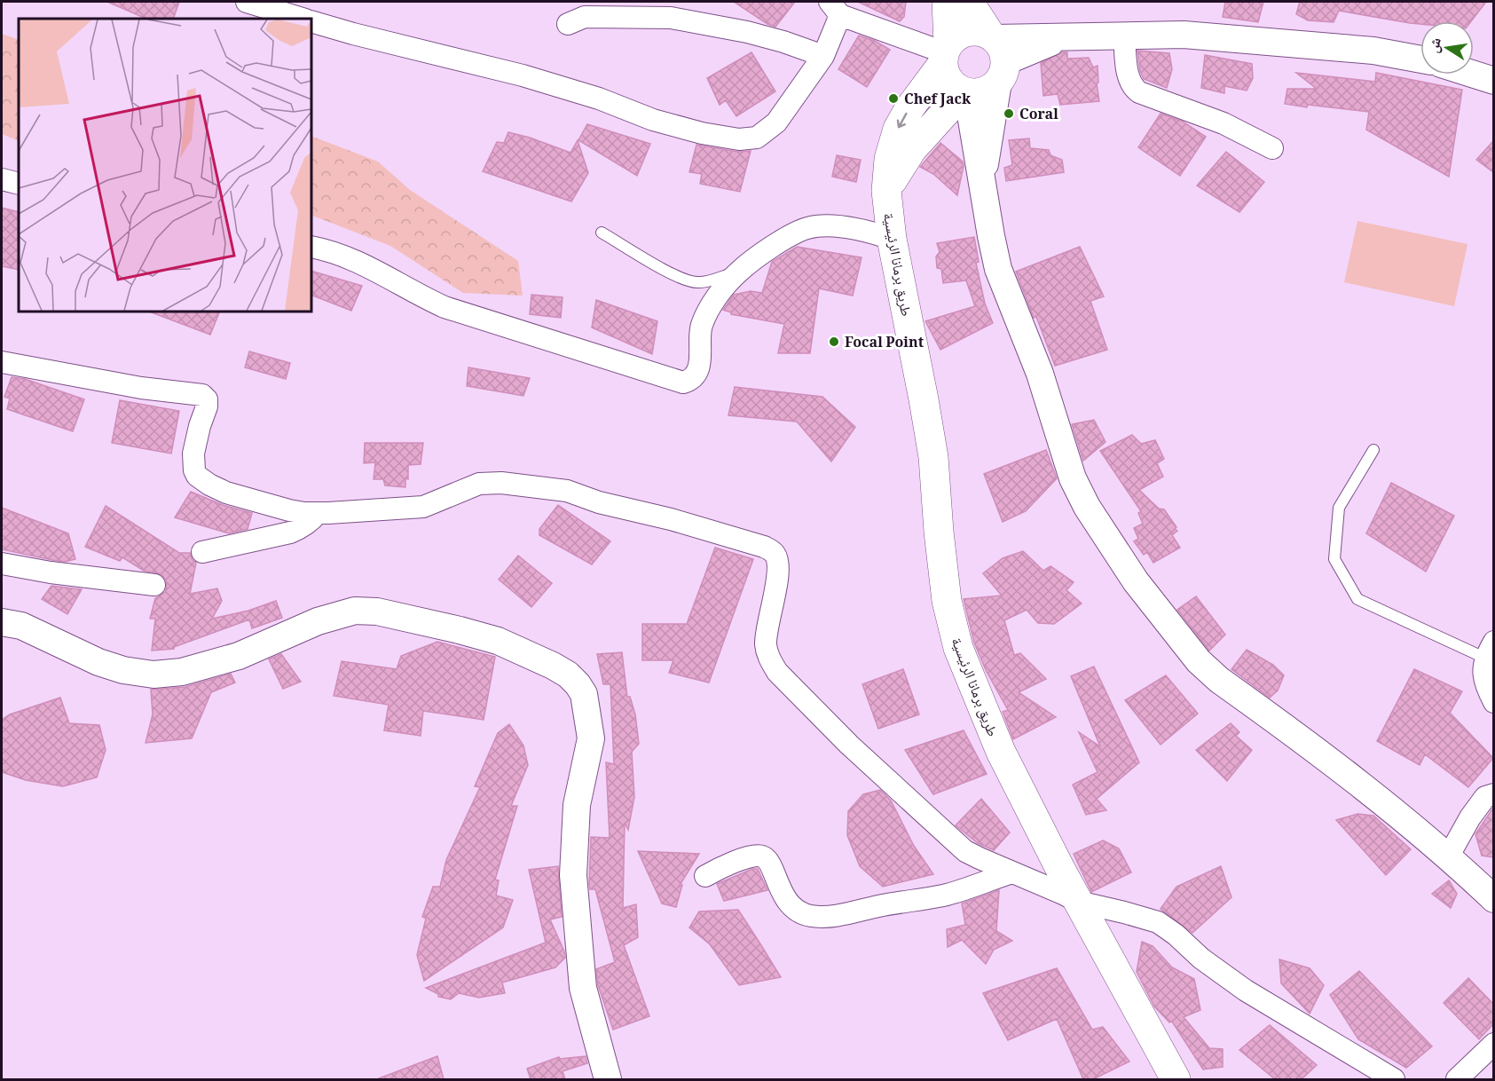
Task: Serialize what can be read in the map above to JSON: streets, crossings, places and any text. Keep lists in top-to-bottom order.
{
  "streets": {
    "main road": ["طريق برمانا الرئيسية"]
  },
  "places": ["Chef Jack", "Coral", "Focal Point"],
  "north": "left"
}
